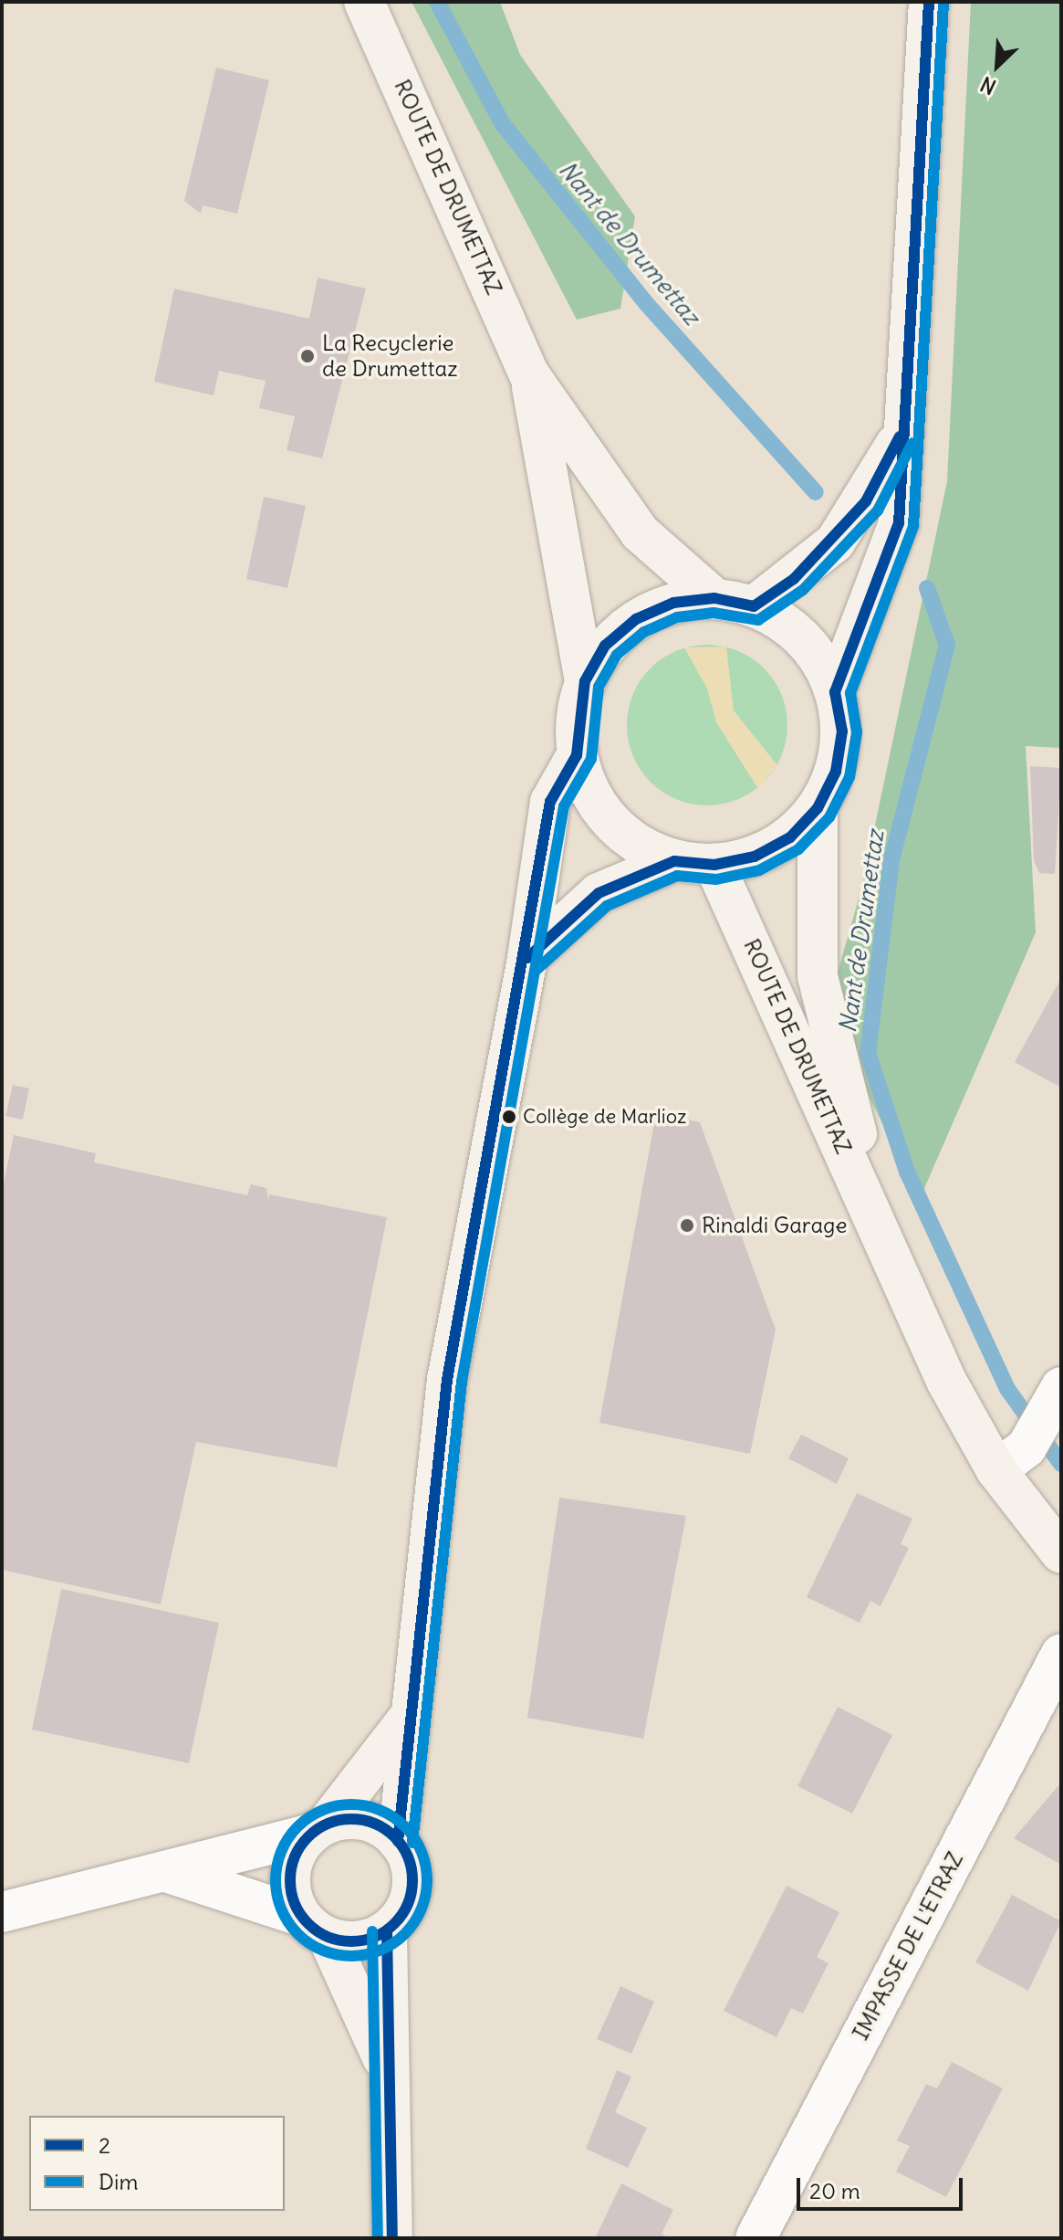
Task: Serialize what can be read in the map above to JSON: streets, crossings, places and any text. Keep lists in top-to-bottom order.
{
  "streets": {
    "main road": ["ROUTE DE DRUMETTAZ"],
    "street": ["IMPASSE DE L'ETRAZ"]
  },
  "water": ["Nant de Drumettaz"],
  "places": ["La Recyclerie de Drumettaz", "Collège de Marlioz", "Rinaldi Garage"],
  "lines": ["transit line 2", "transit line Dim"],
  "legend": ["2", "Dim"],
  "scale_bar": "20 m",
  "north": "bottom left"
}
